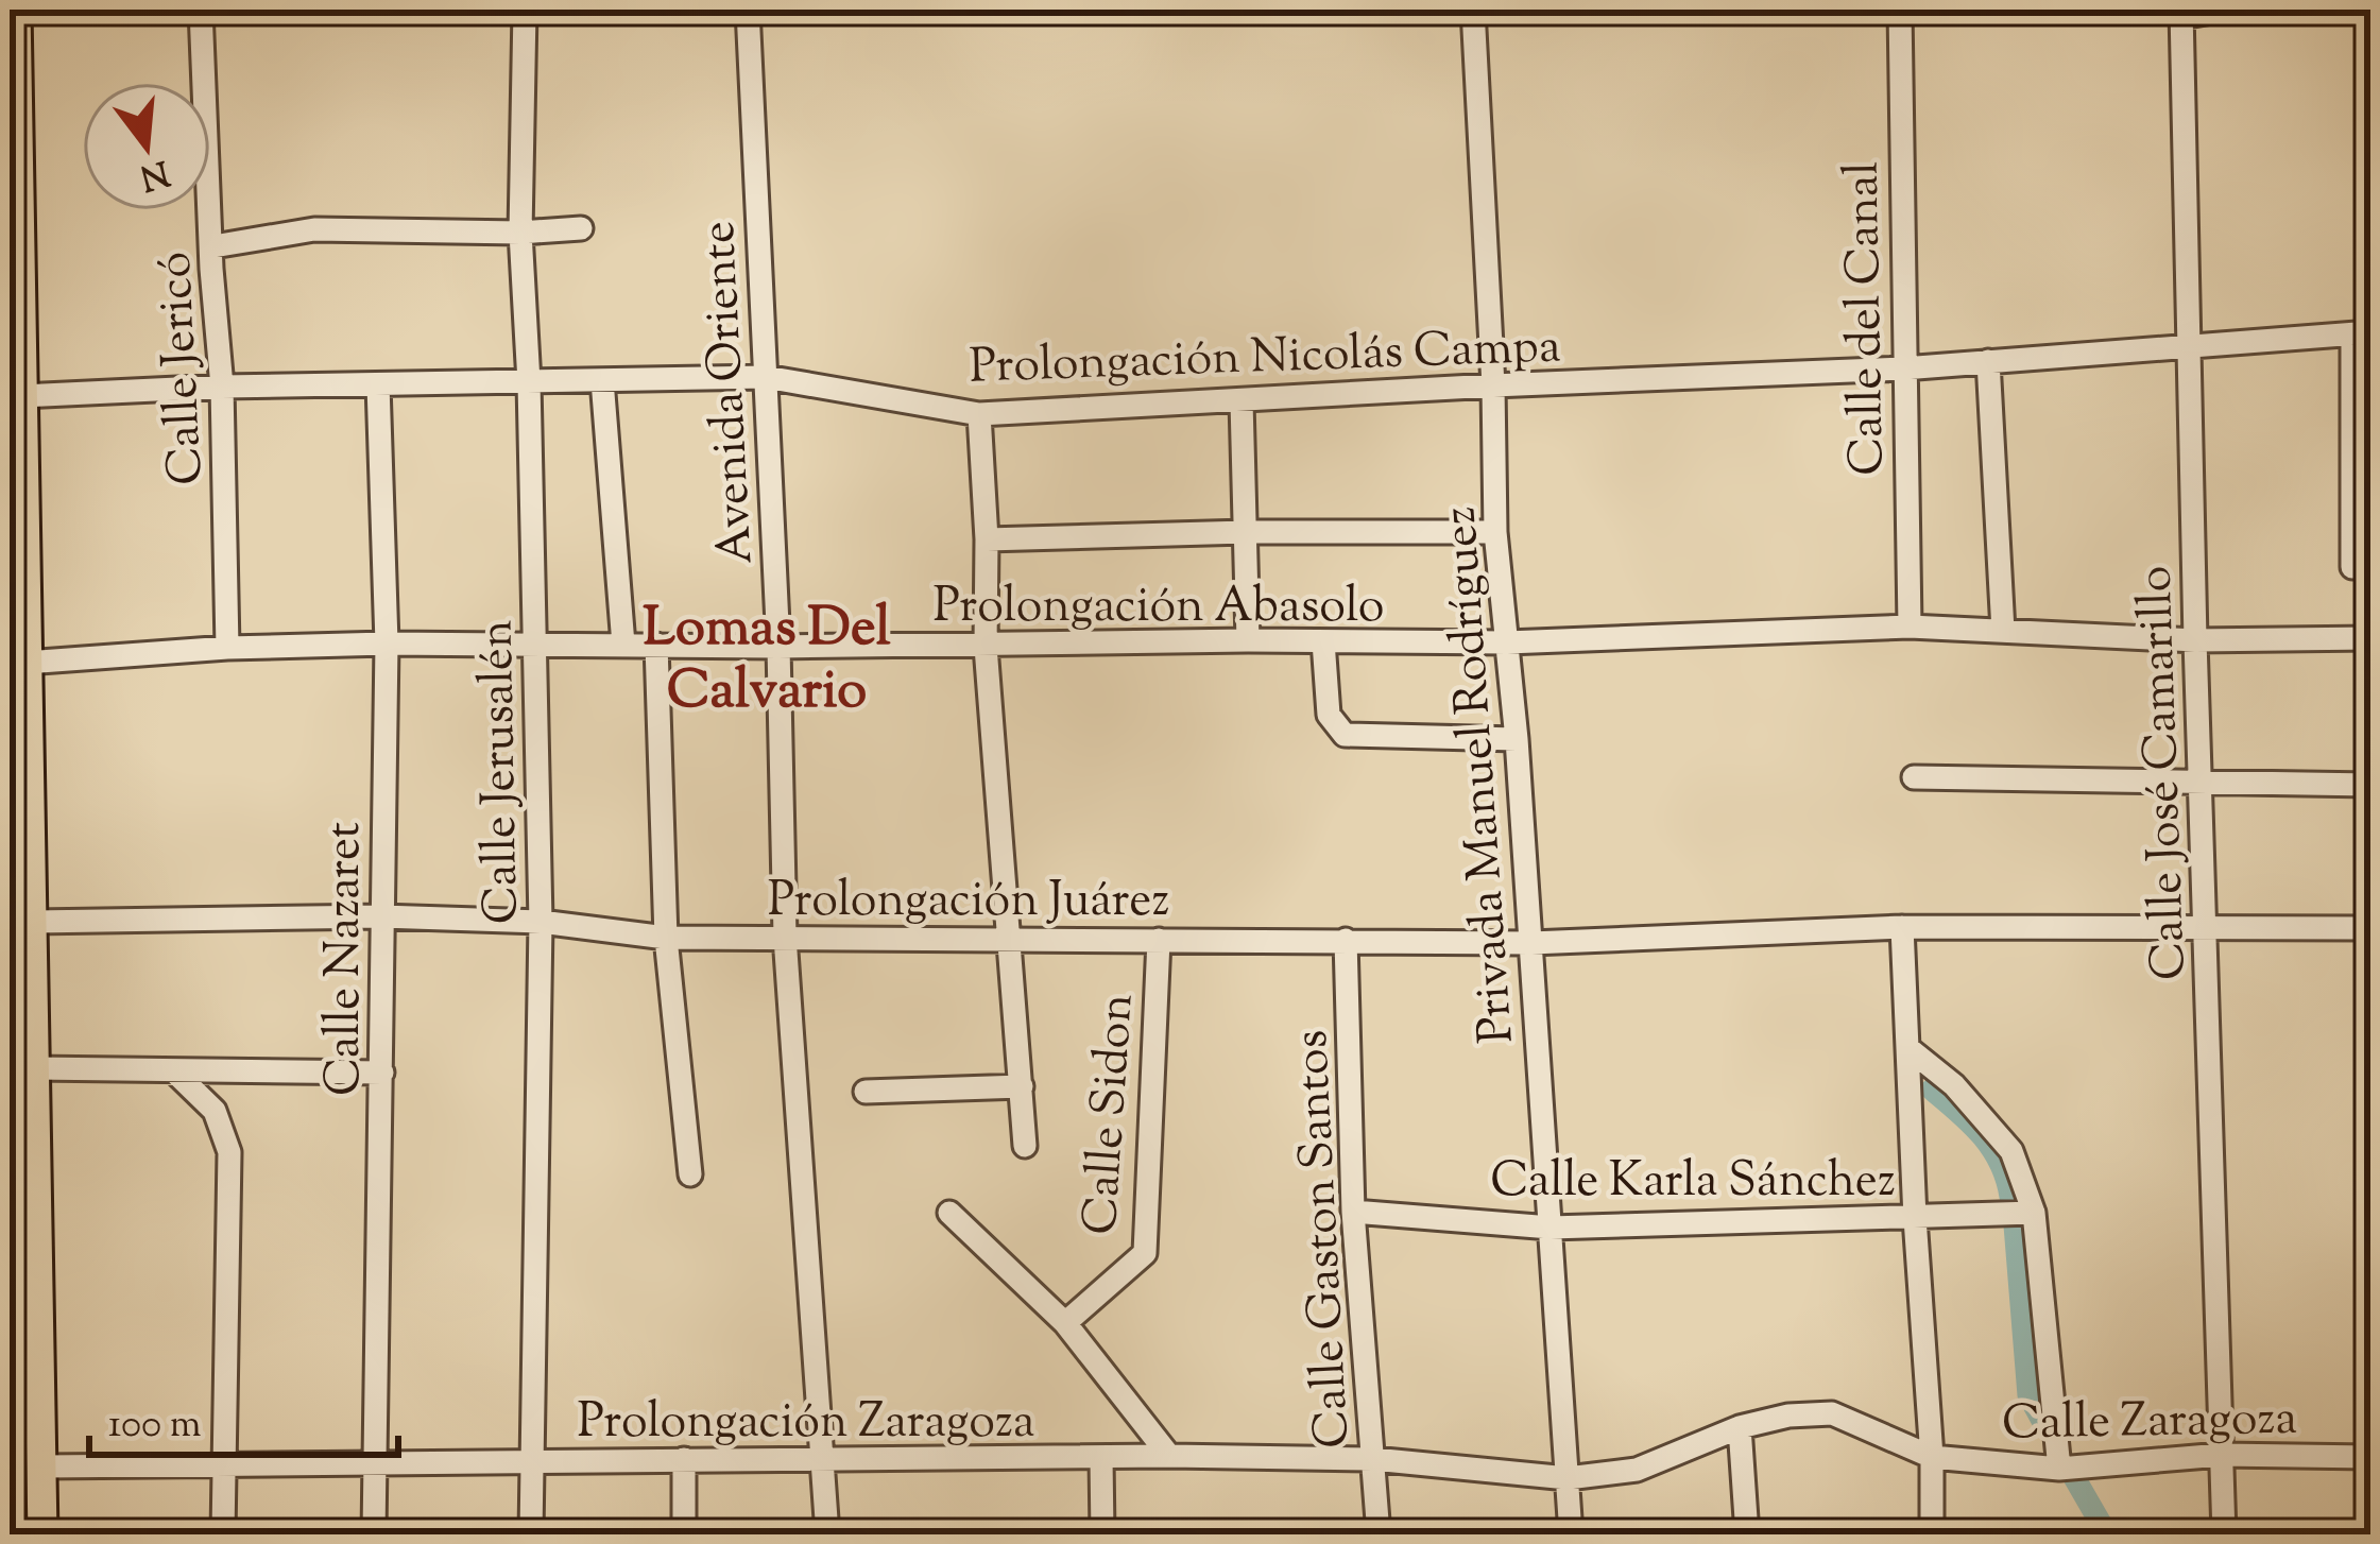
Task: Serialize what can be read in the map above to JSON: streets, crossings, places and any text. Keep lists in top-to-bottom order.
{
  "streets": {
    "street": [
      "Calle del Canal",
      "Prolongación Nicolás Campa",
      "Calle Jericó",
      "Avenida Oriente",
      "Prolongación Abasolo",
      "Calle Jerusalén",
      "Calle José Camarillo",
      "Privada Manuel Rodríguez",
      "Prolongación Juárez",
      "Calle Nazaret",
      "Calle Sidon",
      "Calle Karla Sánchez",
      "Calle Gaston Santos",
      "Calle Zaragoza",
      "Prolongación Zaragoza"
    ]
  },
  "crossings": [
    ["Calle del Canal", "Prolongación Nicolás Campa"],
    ["Calle del Canal", "Prolongación Abasolo"],
    ["Prolongación Nicolás Campa", "Calle Jericó"],
    ["Prolongación Nicolás Campa", "Avenida Oriente"],
    ["Prolongación Nicolás Campa", "Calle Jerusalén"],
    ["Prolongación Nicolás Campa", "Calle José Camarillo"],
    ["Prolongación Nicolás Campa", "Privada Manuel Rodríguez"],
    ["Prolongación Nicolás Campa", "Calle Nazaret"],
    ["Calle Jericó", "Prolongación Abasolo"],
    ["Avenida Oriente", "Prolongación Abasolo"],
    ["Avenida Oriente", "Prolongación Juárez"],
    ["Avenida Oriente", "Prolongación Zaragoza"],
    ["Prolongación Abasolo", "Calle Jerusalén"],
    ["Prolongación Abasolo", "Calle José Camarillo"],
    ["Prolongación Abasolo", "Privada Manuel Rodríguez"],
    ["Prolongación Abasolo", "Calle Nazaret"],
    ["Calle Jerusalén", "Prolongación Juárez"],
    ["Calle Jerusalén", "Prolongación Zaragoza"],
    ["Calle José Camarillo", "Prolongación Juárez"],
    ["Calle José Camarillo", "Calle Zaragoza"],
    ["Privada Manuel Rodríguez", "Prolongación Juárez"],
    ["Privada Manuel Rodríguez", "Calle Karla Sánchez"],
    ["Privada Manuel Rodríguez", "Calle Zaragoza"],
    ["Privada Manuel Rodríguez", "Prolongación Zaragoza"],
    ["Prolongación Juárez", "Calle Nazaret"],
    ["Prolongación Juárez", "Calle Sidon"],
    ["Prolongación Juárez", "Calle Gaston Santos"],
    ["Calle Nazaret", "Prolongación Zaragoza"],
    ["Calle Karla Sánchez", "Calle Gaston Santos"],
    ["Calle Gaston Santos", "Prolongación Zaragoza"],
    ["Calle Zaragoza", "Prolongación Zaragoza"]
  ],
  "districts": ["Lomas Del Calvario"],
  "scale_bar": "100 m",
  "north": "bottom"
}
